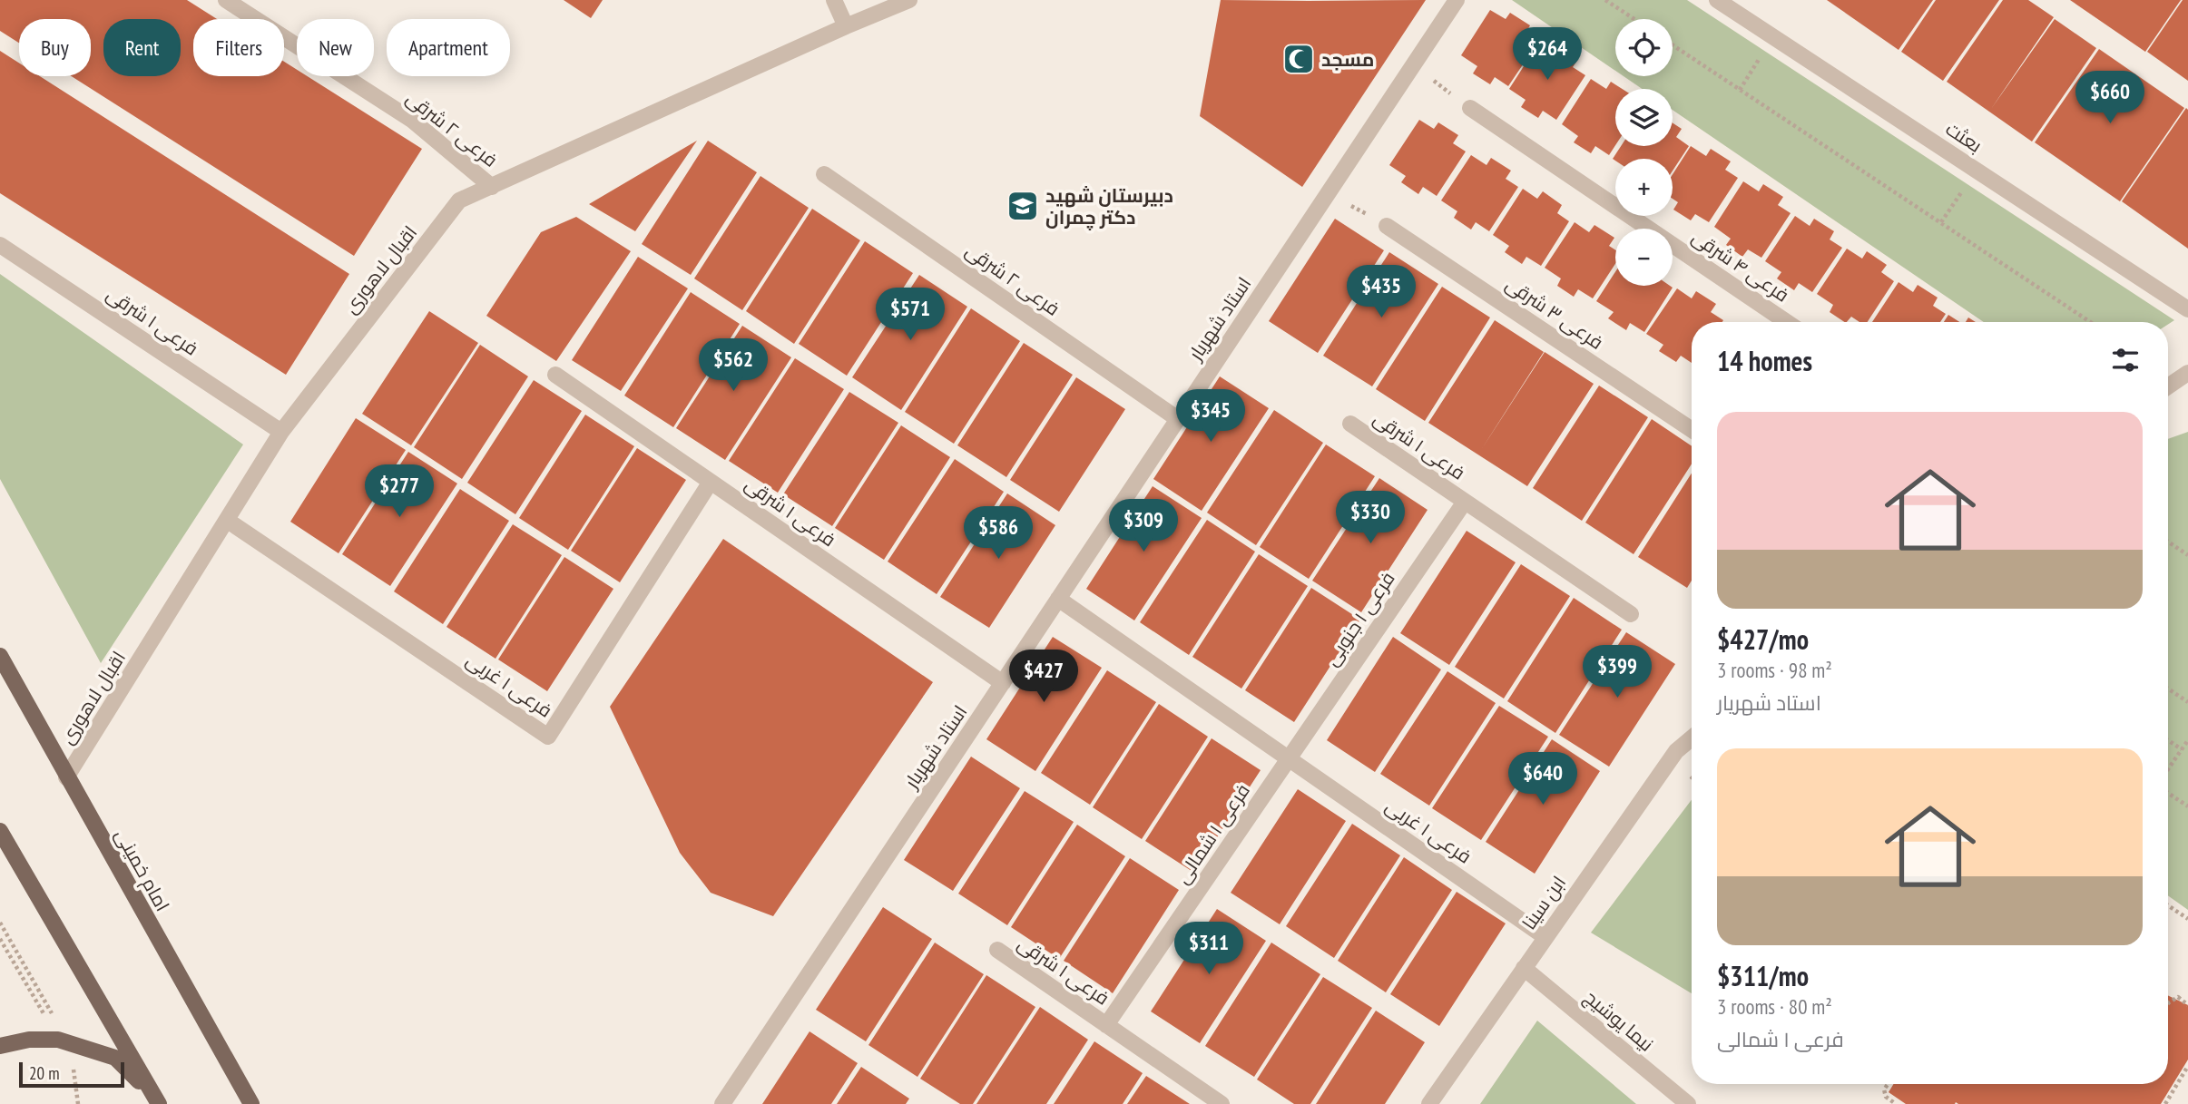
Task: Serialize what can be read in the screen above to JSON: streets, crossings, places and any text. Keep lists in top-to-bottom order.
{
  "streets": {
    "main road": ["امام خمینی"],
    "street": [
      "فرعی ۲ شرقی",
      "بعثت",
      "فرعی ۴ شرقی",
      "اقبال لاهوری",
      "فرعی ۳ شرقی",
      "استاد شهریار",
      "فرعی ۱ شرقی",
      "فرعی ۱ جنوبی",
      "فرعی ۱ غربی",
      "فرعی ۱ شمالی",
      "ابن سینا",
      "نیما یوشیج"
    ]
  },
  "crossings": [
    ["فرعی ۲ شرقی", "اقبال لاهوری"],
    ["فرعی ۲ شرقی", "استاد شهریار"],
    ["اقبال لاهوری", "فرعی ۱ شرقی"],
    ["اقبال لاهوری", "فرعی ۱ غربی"],
    ["اقبال لاهوری", "امام خمینی"],
    ["استاد شهریار", "فرعی ۱ شرقی"],
    ["فرعی ۱ شرقی", "فرعی ۱ جنوبی"],
    ["فرعی ۱ شرقی", "فرعی ۱ غربی"],
    ["فرعی ۱ شرقی", "فرعی ۱ شمالی"],
    ["فرعی ۱ جنوبی", "فرعی ۱ غربی"],
    ["فرعی ۱ جنوبی", "فرعی ۱ شمالی"],
    ["فرعی ۱ غربی", "فرعی ۱ شمالی"],
    ["فرعی ۱ غربی", "ابن سینا"],
    ["ابن سینا", "نیما یوشیج"]
  ],
  "places": {
    "mosque": ["مسجد"],
    "school or university": ["دبیرستان شهید دکتر چمران"]
  },
  "scale_bar": "20 m",
  "page": {
    "map_buttons": ["+", "−"],
    "chip": [
      "Buy",
      "Rent",
      "Filters",
      "New",
      "Apartment"
    ],
    "price": [
      "$264",
      "$660",
      "$435",
      "$571",
      "$562",
      "$345",
      "$277",
      "$330",
      "$309",
      "$586",
      "$399",
      "$427",
      "$640",
      "$311"
    ],
    "heading": "14 homes",
    "list": [
      {
        "name": "$427/mo",
        "note": "3 rooms · 98 m² · استاد شهریار"
      },
      {
        "name": "$311/mo",
        "note": "3 rooms · 80 m² · فرعی ۱ شمالی"
      }
    ],
    "scale": "20 m"
  }
}
